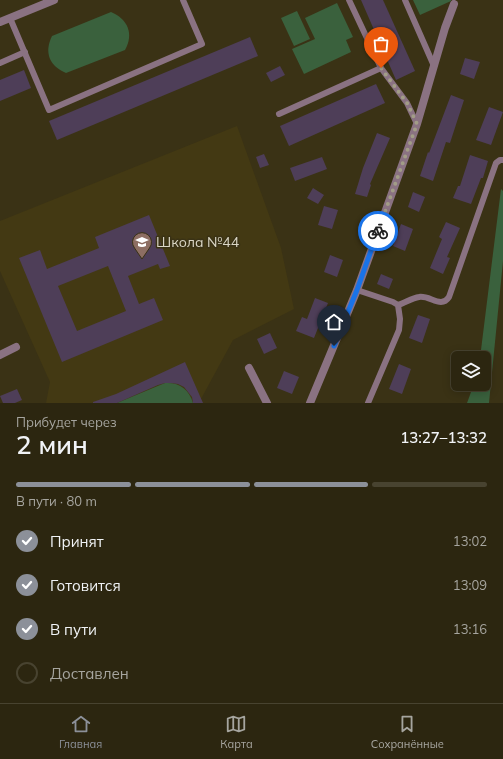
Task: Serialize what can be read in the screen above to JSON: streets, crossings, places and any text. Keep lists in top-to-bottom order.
{
  "places": {
    "school or university": ["Школа №44"]
  },
  "page": {
    "heading": ["2 мин", "Прибудет через", "13:27–13:32"],
    "bar": "В пути · 80 m",
    "list": [
      ["Принят", "13:02"],
      ["Готовится", "13:09"],
      ["В пути", "13:16"],
      "Доставлен"
    ],
    "tabs": ["Главная", "Карта", "Сохранённые"]
  }
}
